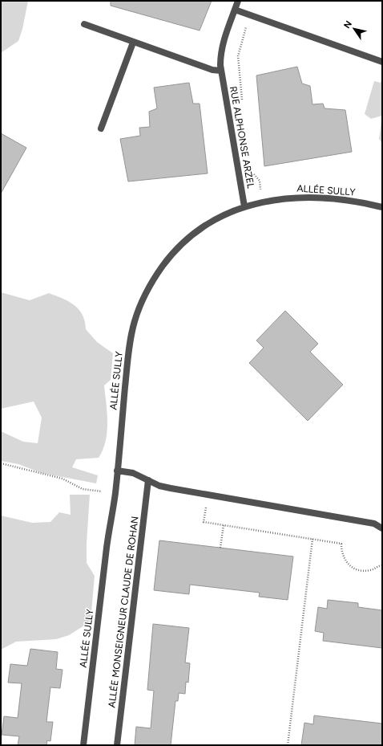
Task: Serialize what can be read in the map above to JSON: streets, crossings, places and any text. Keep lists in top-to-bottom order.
{
  "streets": {
    "street": ["RUE ALPHONSE ARZEL", "ALLÉE SULLY", "ALLÉE MONSEIGNEUR CLAUDE DE ROHAN"]
  },
  "crossings": [
    ["RUE ALPHONSE ARZEL", "ALLÉE SULLY"]
  ],
  "north": "top left"
}
